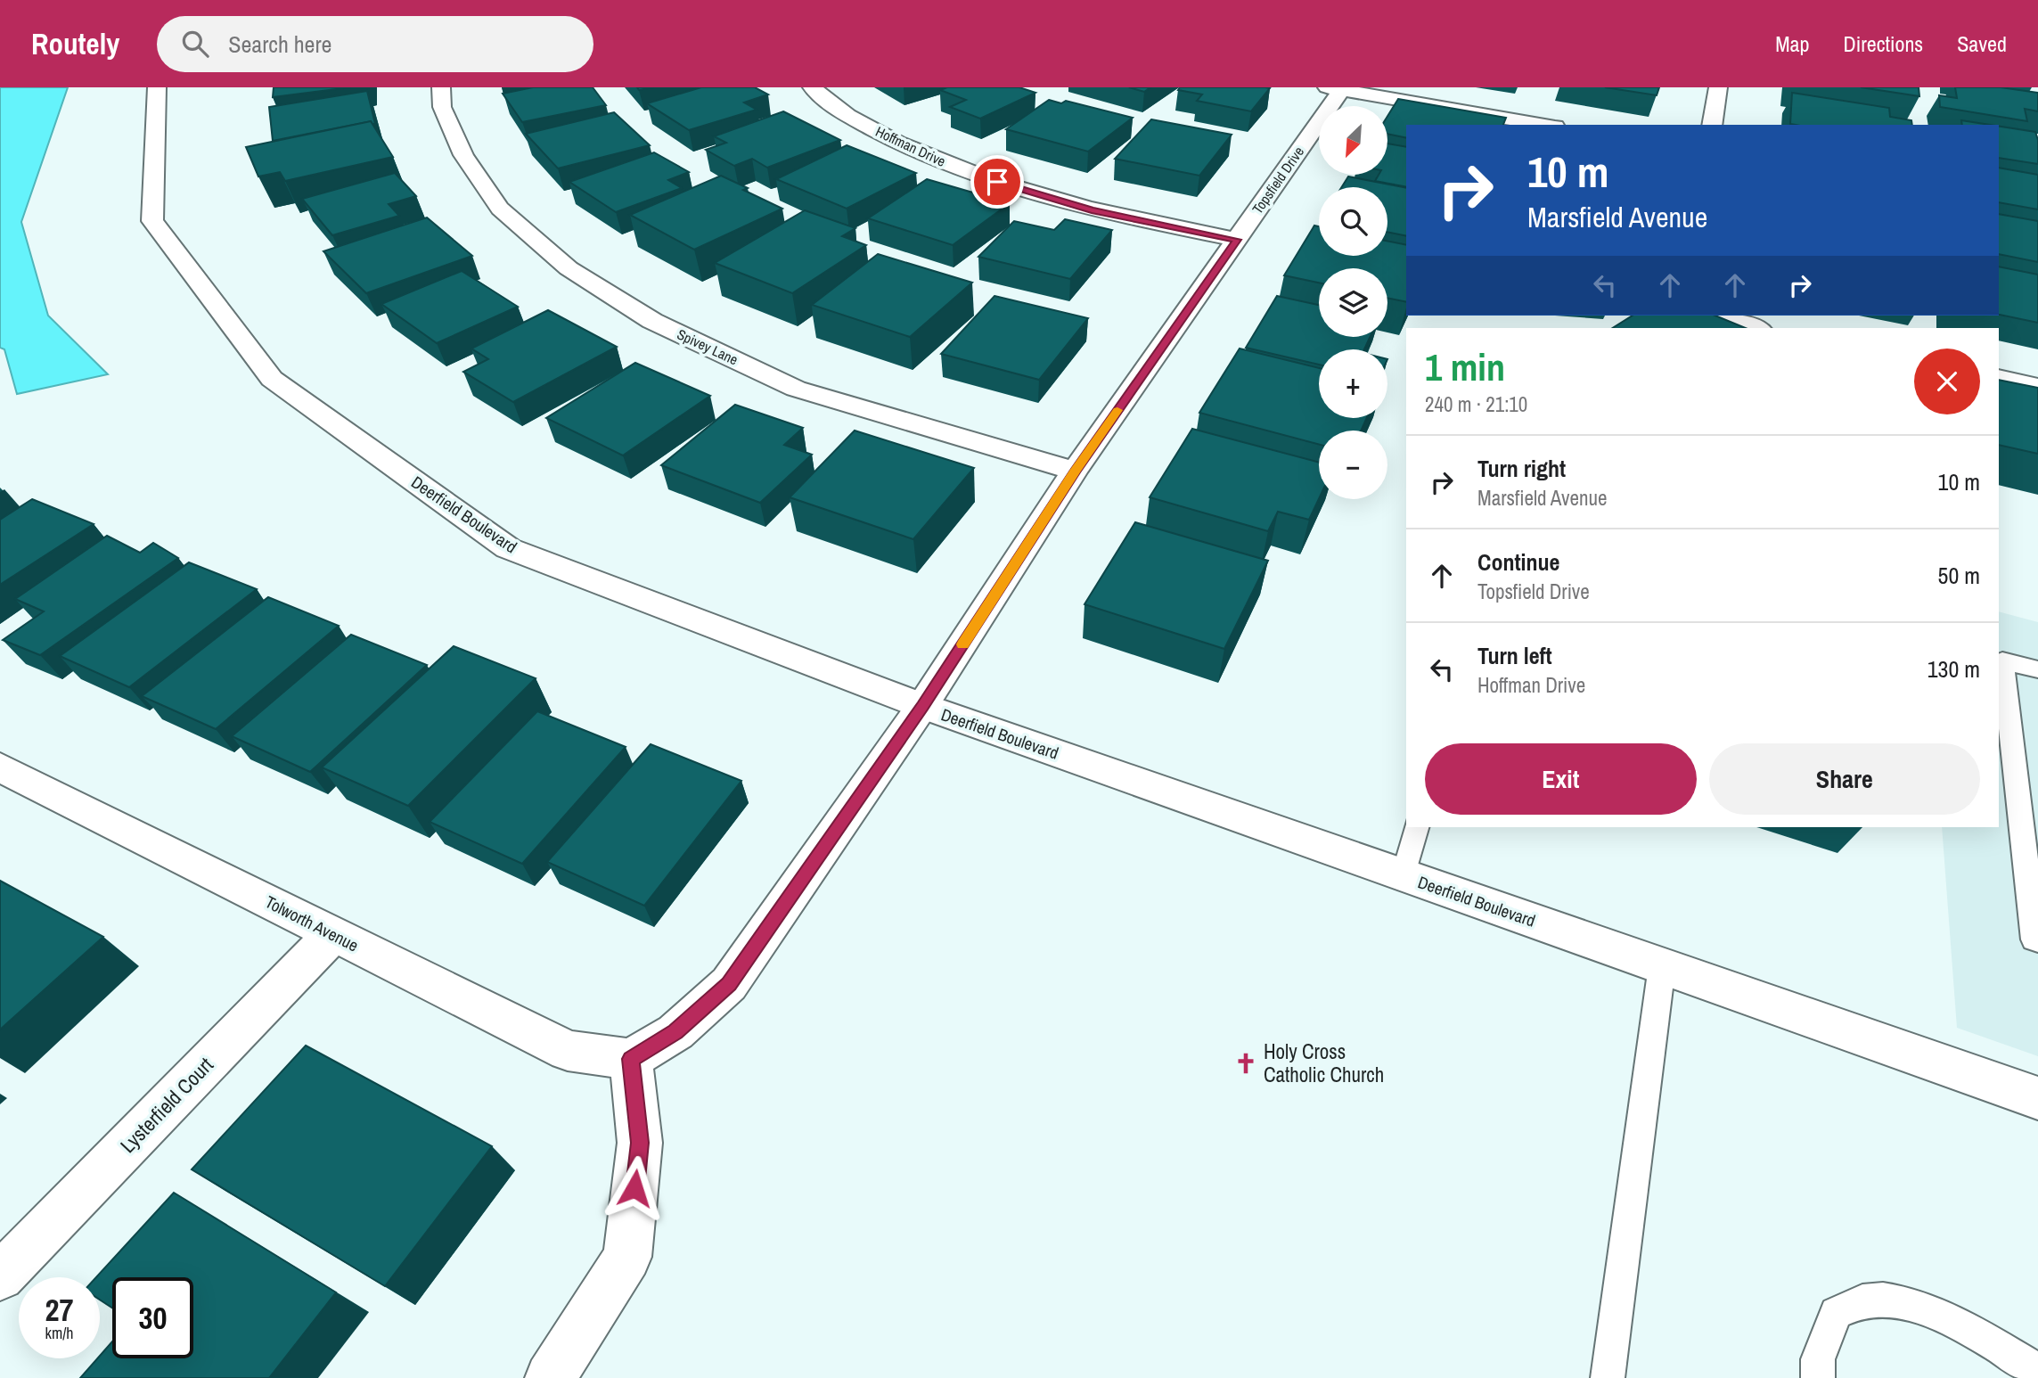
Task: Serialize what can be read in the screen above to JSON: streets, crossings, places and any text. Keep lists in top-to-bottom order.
{
  "streets": {
    "street": [
      "Hoffman Drive",
      "Topsfield Drive",
      "Spivey Lane",
      "Deerfield Boulevard",
      "Tolworth Avenue",
      "Lysterfield Court"
    ]
  },
  "crossings": [
    ["Hoffman Drive", "Topsfield Drive"],
    ["Topsfield Drive", "Spivey Lane"],
    ["Topsfield Drive", "Deerfield Boulevard"],
    ["Topsfield Drive", "Tolworth Avenue"],
    ["Tolworth Avenue", "Lysterfield Court"]
  ],
  "places": {
    "church": ["Holy Cross Catholic Church"]
  },
  "north": "bottom left",
  "page": {
    "header": "Routely",
    "search": "Search here",
    "nav": ["Map", "Directions", "Saved"],
    "map_buttons": ["+", "−"],
    "turn": ["10 m", "Marsfield Avenue"],
    "heading": ["1 min", "240 m · 21:10"],
    "list": [
      {
        "name": "Turn right",
        "note": "Marsfield Avenue",
        "value": "10 m"
      },
      {
        "name": "Continue",
        "note": "Topsfield Drive",
        "value": "50 m"
      },
      {
        "name": "Turn left",
        "note": "Hoffman Drive",
        "value": "130 m"
      }
    ],
    "buttons": ["Exit", "Share"],
    "speed": "27 km/h",
    "limit": "30"
  }
}
